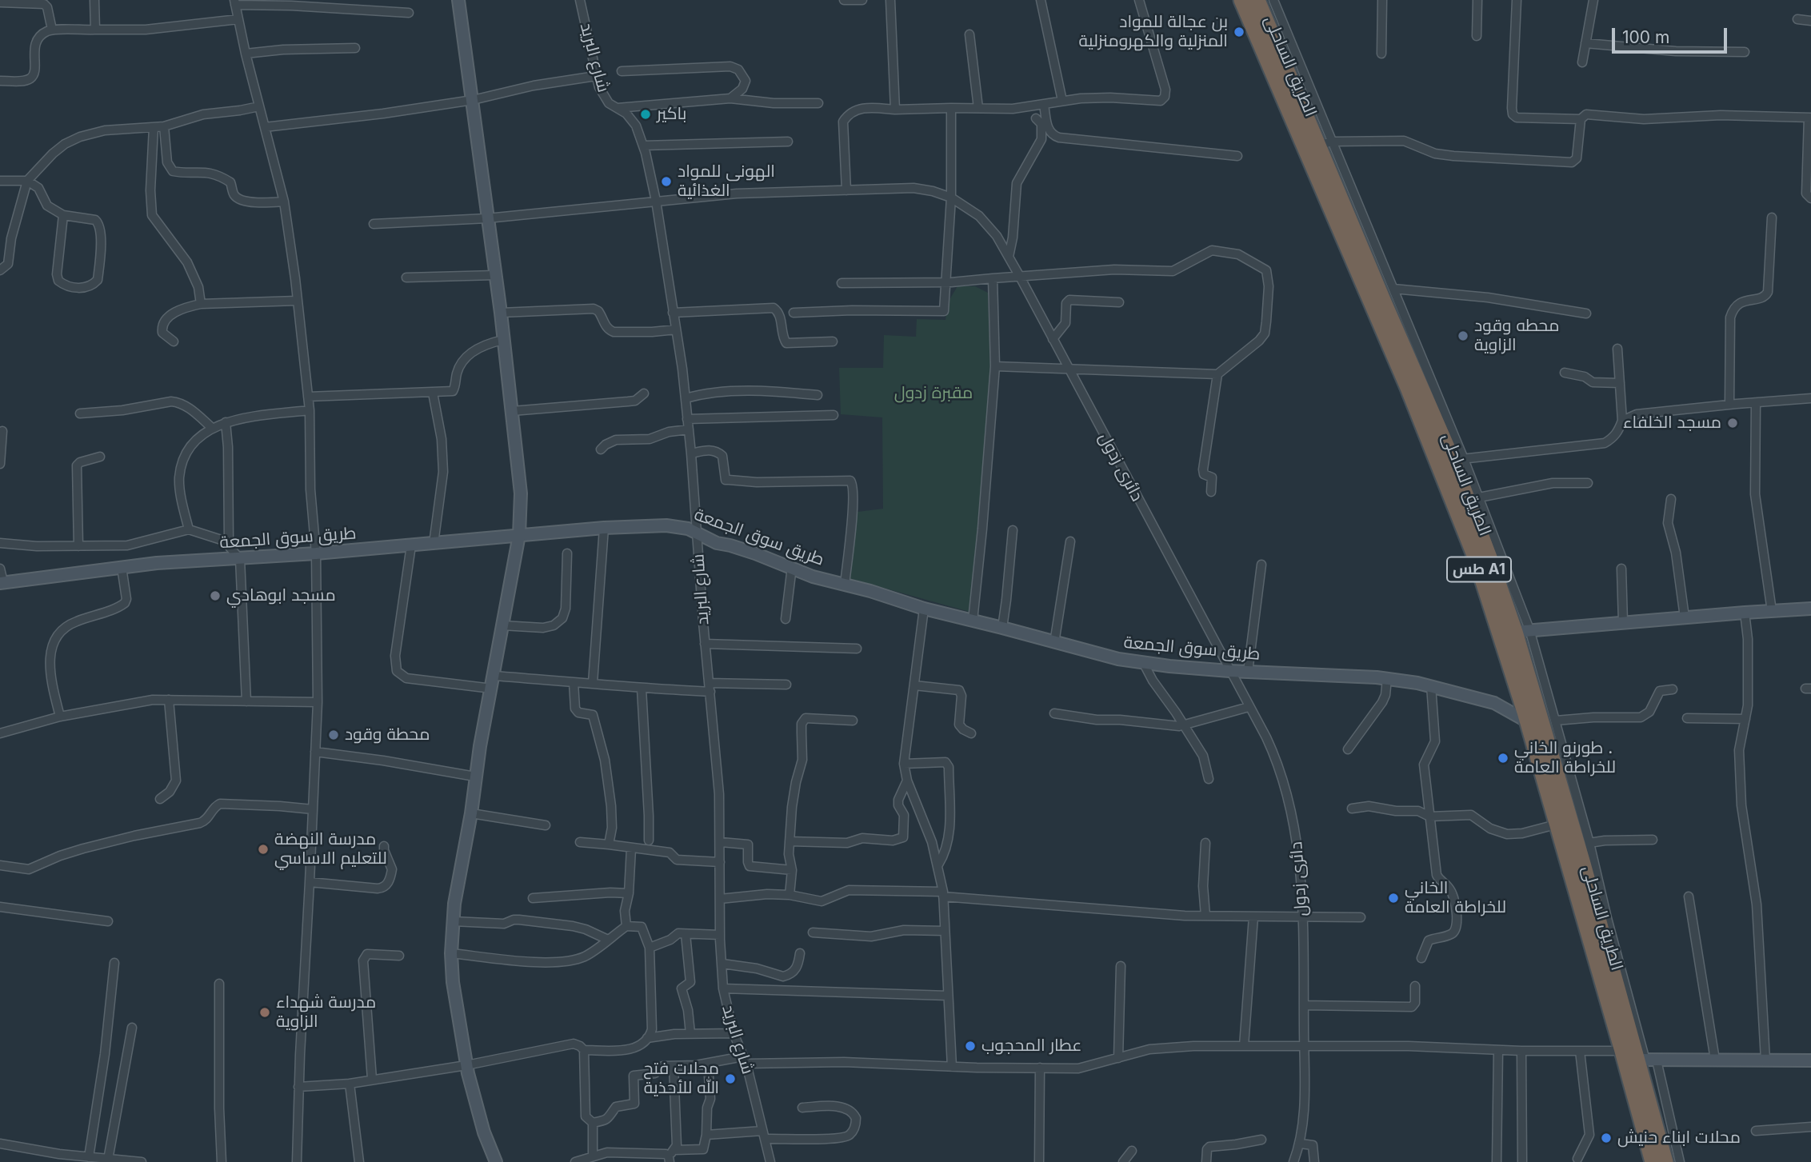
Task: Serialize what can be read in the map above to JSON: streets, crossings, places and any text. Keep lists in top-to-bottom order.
{
  "streets": {
    "highway": ["الطريق الساحلى", "طس A1"],
    "street": ["شارع البريد", "دائرى زدول", "طريق سوق الجمعة"]
  },
  "crossings": [
    ["شارع البريد", "دائرى زدول"],
    ["شارع البريد", "طريق سوق الجمعة"],
    ["الطريق الساحلى", "طريق سوق الجمعة"],
    ["دائرى زدول", "طريق سوق الجمعة"]
  ],
  "parks": ["مقبرة زدول"],
  "places": [
    "بن عجالة للمواد المنزلية والكهرومنزلية",
    "باكير",
    "الهونى للمواد الغذائية",
    "محطه وقود الزاوية",
    "مسجد الخلفاء",
    "مسجد ابوهادي",
    "محطة وقود",
    "طورنو الخاني . للخراطة العامة",
    "مدرسة النهضة للتعليم الاساسي",
    "الخاني للخراطة العامة",
    "مدرسة شهداء الزاوية",
    "عطار المحجوب",
    "محلات فتح الله للأحذية",
    "محلات ابناء حنيش"
  ],
  "scale_bar": "100 m"
}
